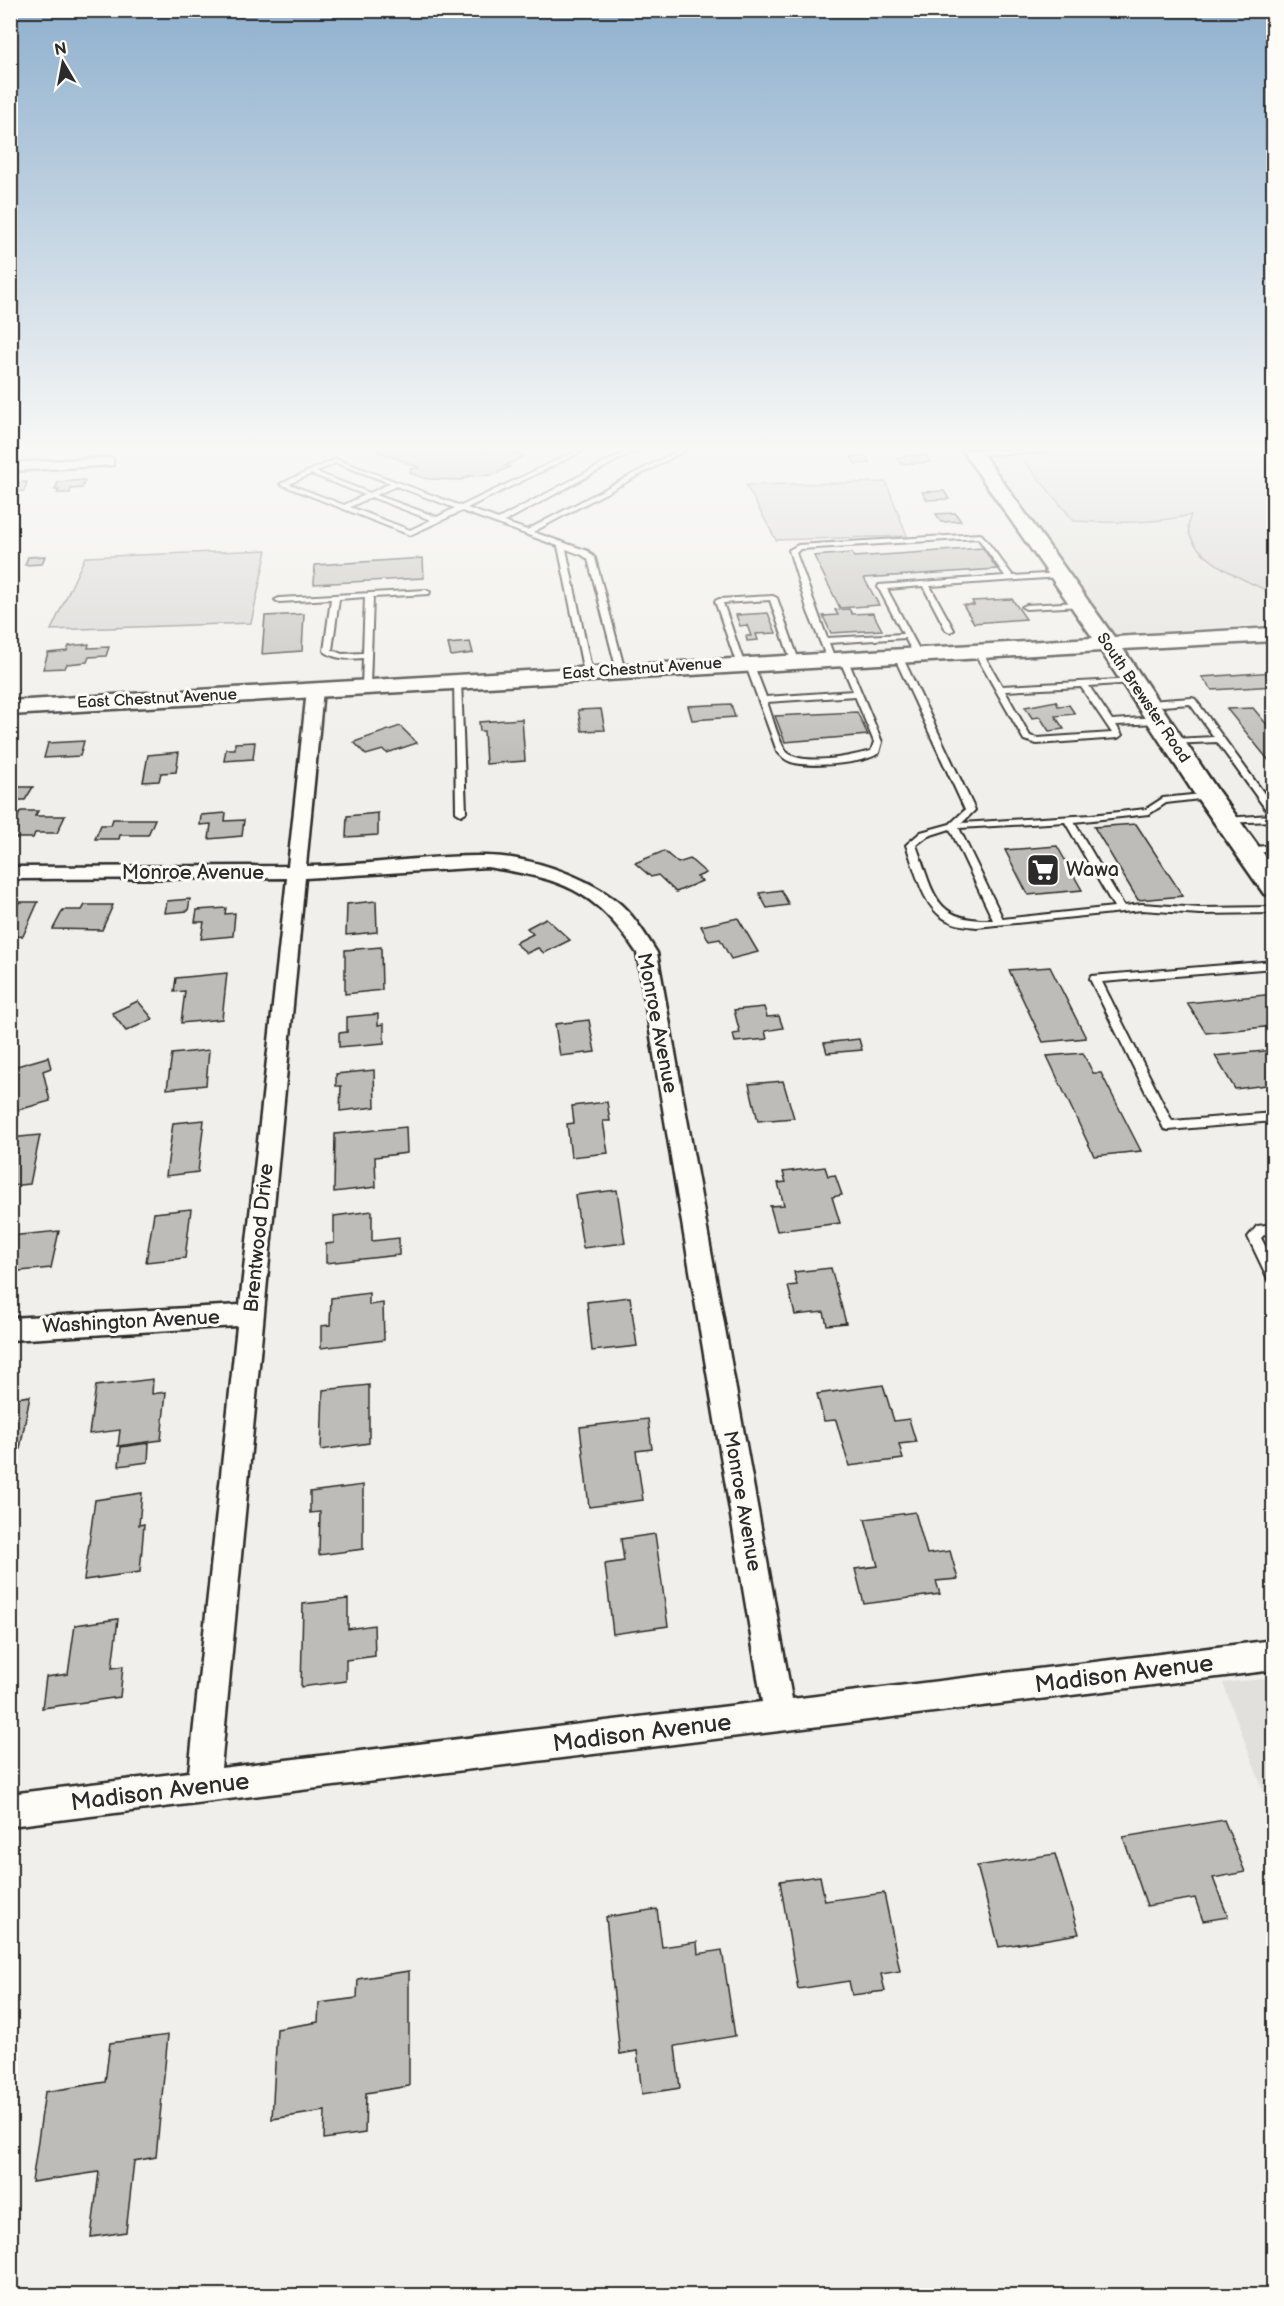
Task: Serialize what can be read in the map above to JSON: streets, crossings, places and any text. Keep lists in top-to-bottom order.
{
  "streets": {
    "street": [
      "East Chestnut Avenue",
      "South Brewster Road",
      "Monroe Avenue",
      "Brentwood Drive",
      "Washington Avenue",
      "Madison Avenue"
    ]
  },
  "crossings": [
    ["East Chestnut Avenue", "South Brewster Road"],
    ["East Chestnut Avenue", "Brentwood Drive"],
    ["Monroe Avenue", "Brentwood Drive"],
    ["Monroe Avenue", "Madison Avenue"],
    ["Brentwood Drive", "Washington Avenue"],
    ["Brentwood Drive", "Madison Avenue"]
  ],
  "places": {
    "supermarket": ["Wawa"]
  },
  "north": "top"
}
